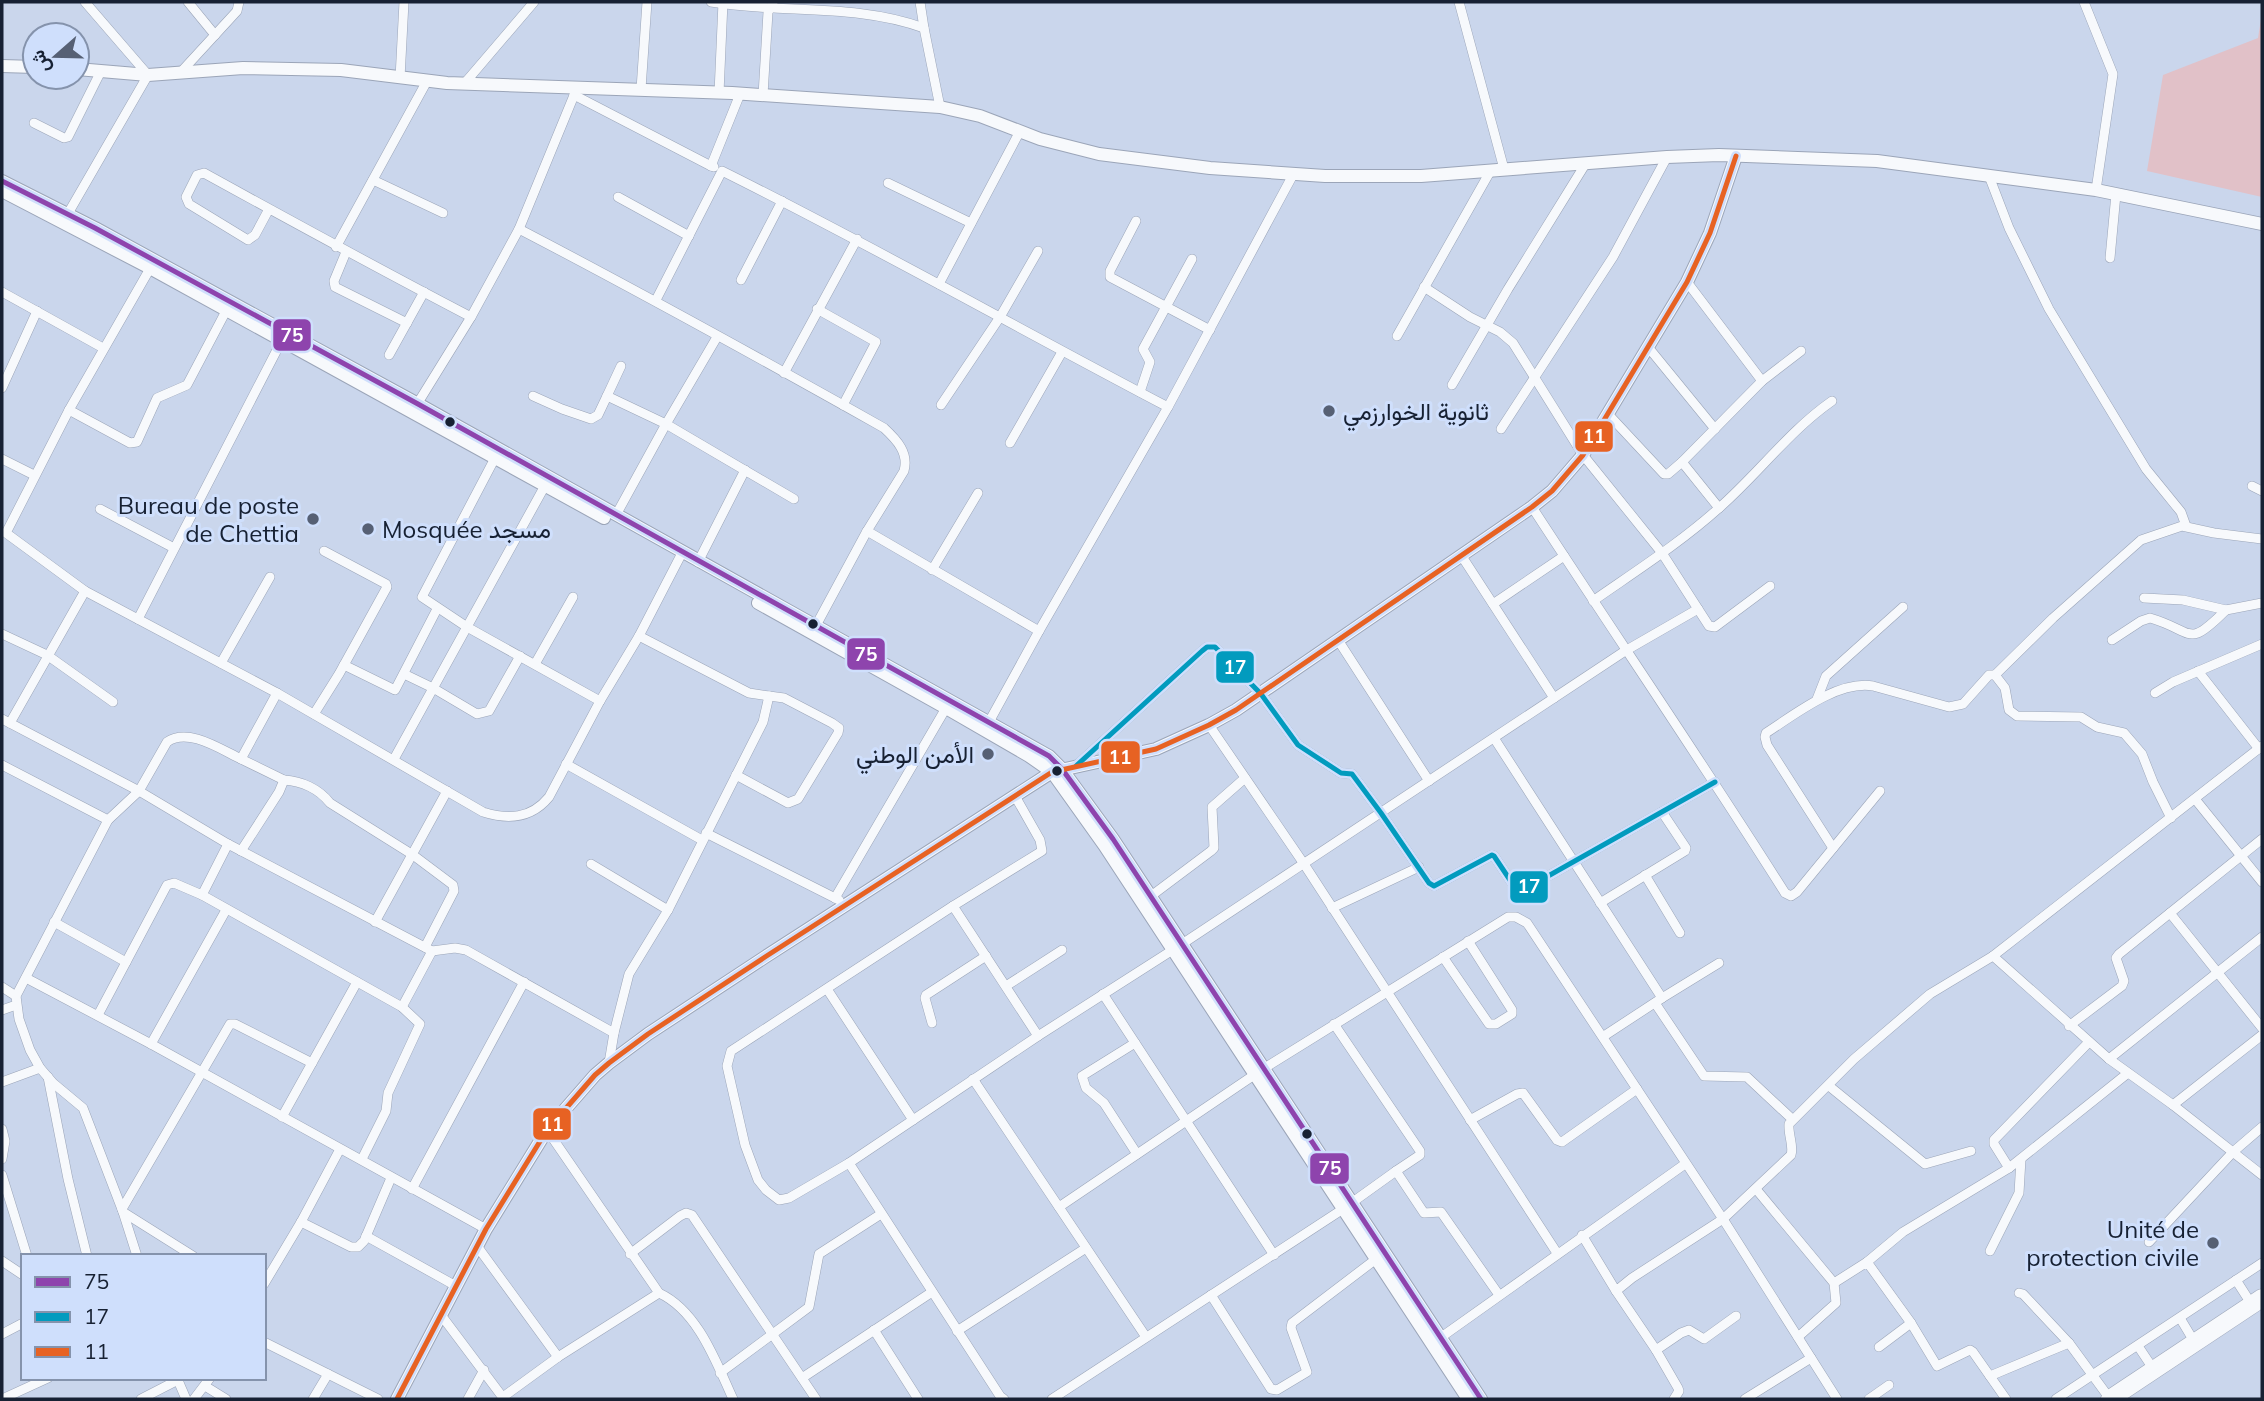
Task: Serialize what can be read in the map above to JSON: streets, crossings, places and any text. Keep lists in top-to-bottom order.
{
  "places": [
    "ثانوية الخوارزمي",
    "Bureau de poste de Chettia",
    "Mosquée مسجد",
    "الأمن الوطني",
    "Unité de protection civile"
  ],
  "lines": ["transit line 11", "transit line 75", "transit line 17"],
  "legend": ["75", "17", "11"],
  "north": "left"
}
